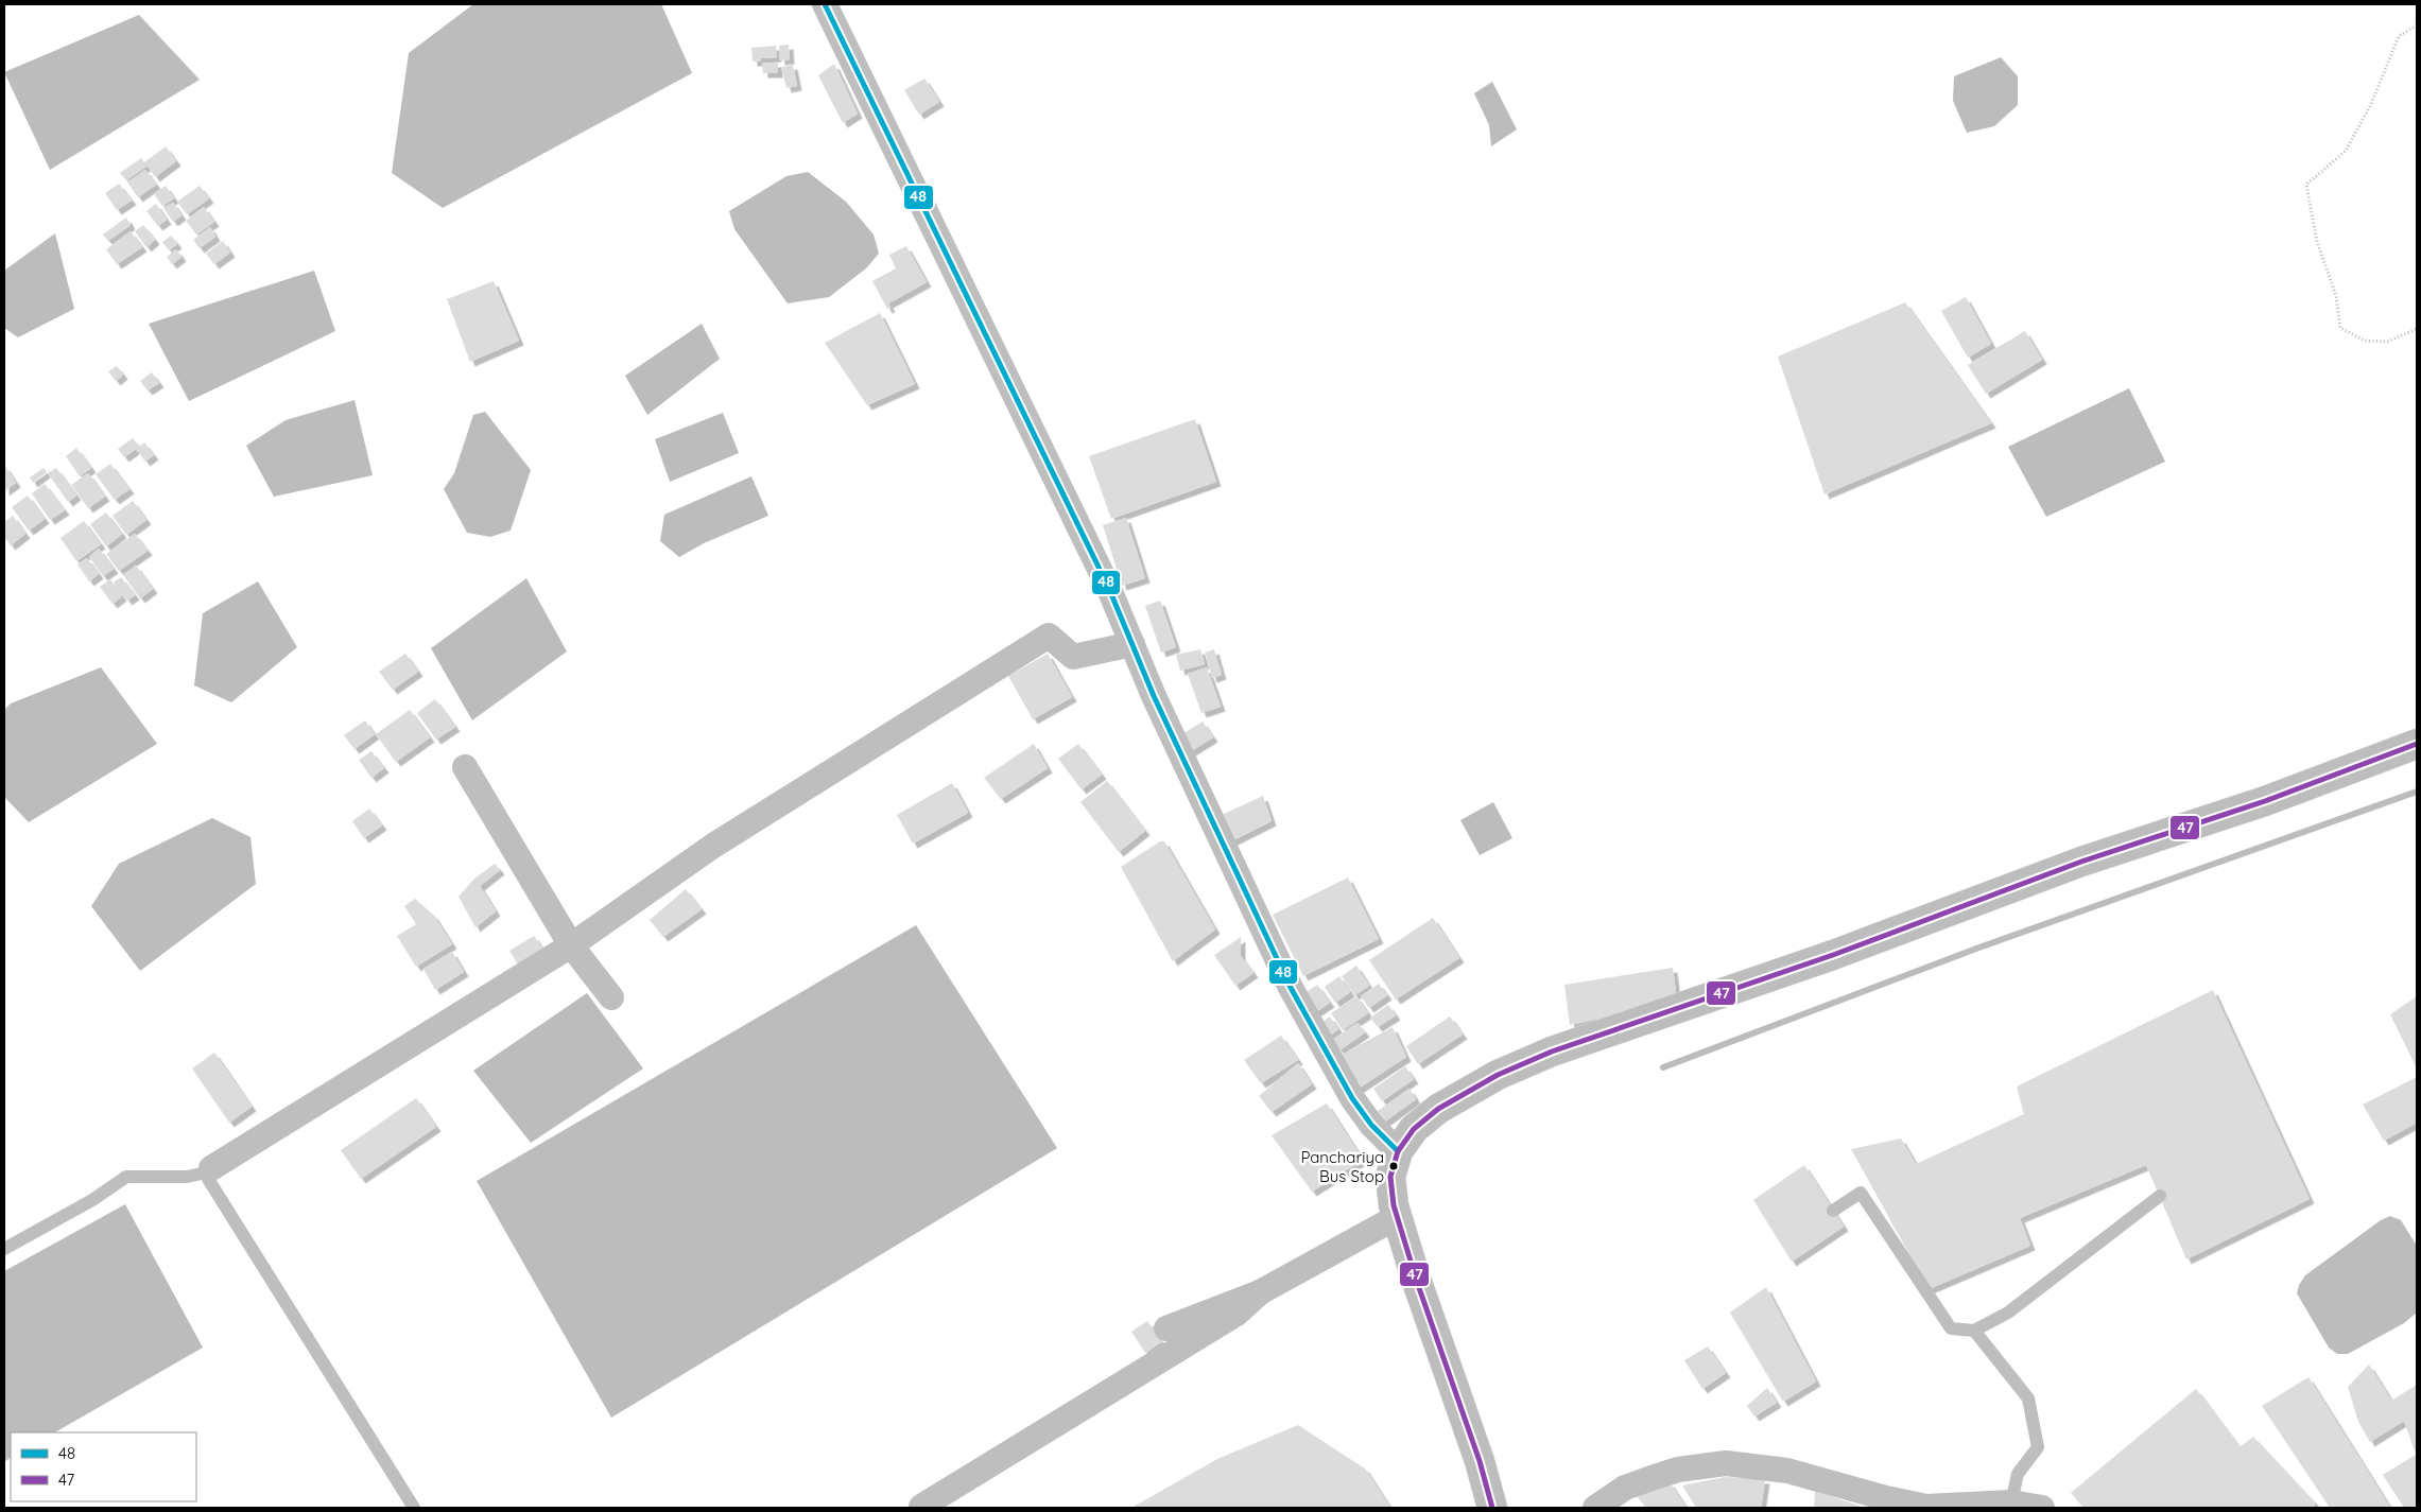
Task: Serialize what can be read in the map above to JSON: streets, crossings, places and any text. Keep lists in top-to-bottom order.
{
  "places": ["Panchariya Bus Stop"],
  "lines": ["transit line 48", "transit line 47"],
  "legend": ["48", "47"]
}
